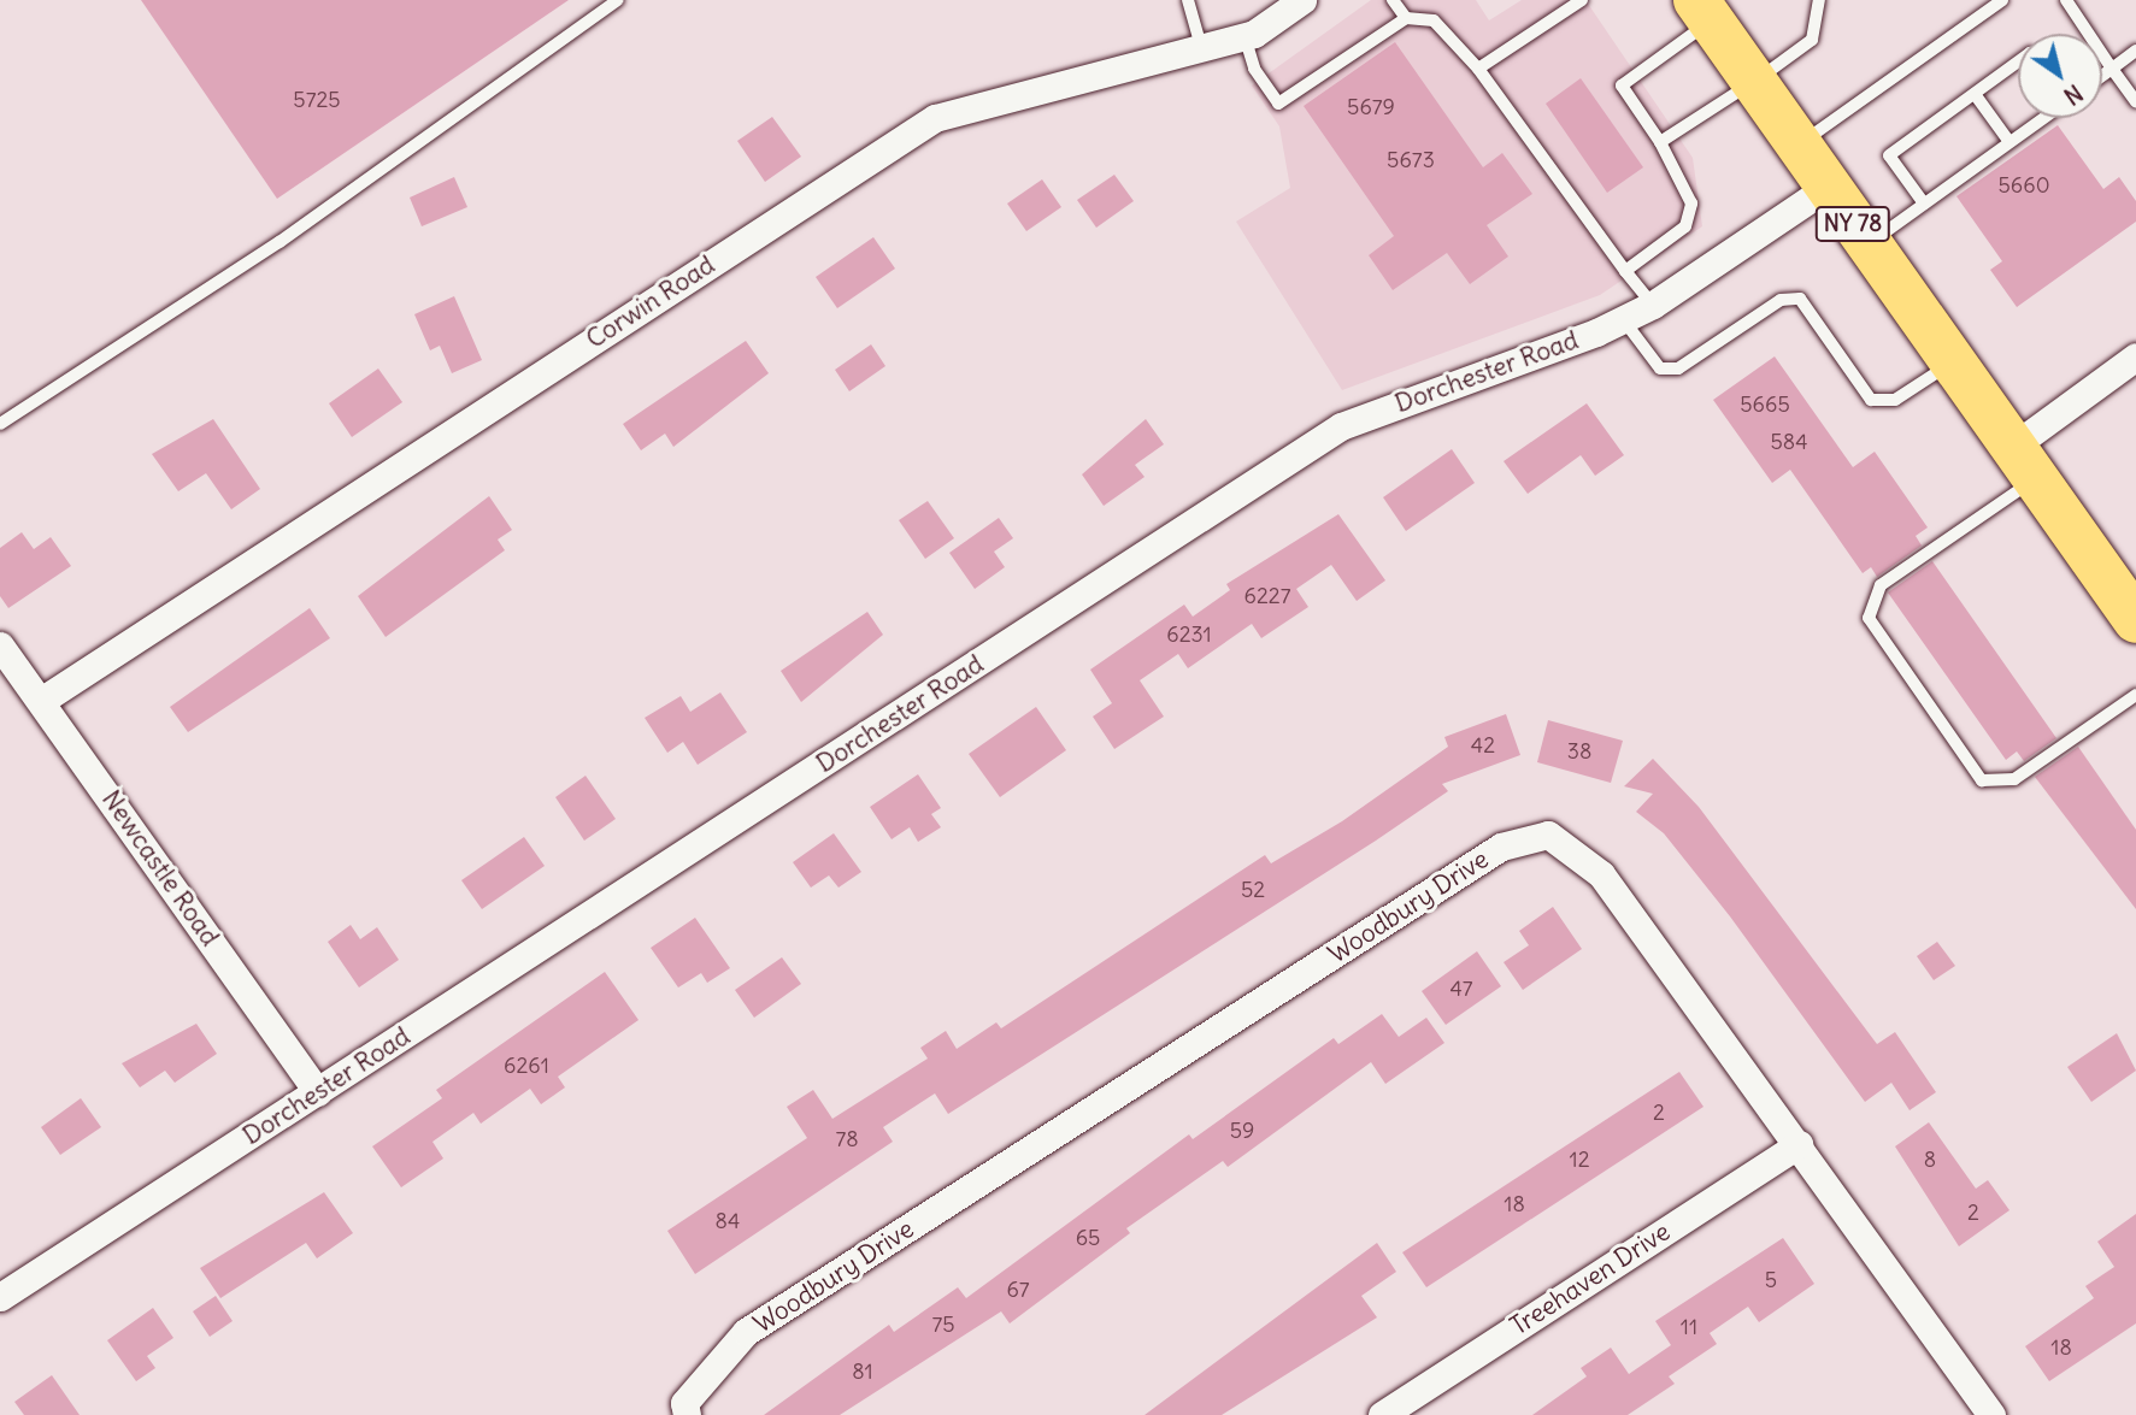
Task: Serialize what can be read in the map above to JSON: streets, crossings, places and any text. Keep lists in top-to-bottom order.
{
  "streets": {
    "highway": ["NY 78"],
    "street": [
      "Corwin Road",
      "Dorchester Road",
      "Newcastle Road",
      "Woodbury Drive",
      "Treehaven Drive"
    ]
  },
  "crossings": [
    ["NY 78", "Dorchester Road"],
    ["Corwin Road", "Newcastle Road"],
    ["Dorchester Road", "Newcastle Road"],
    ["Woodbury Drive", "Treehaven Drive"]
  ],
  "house_numbers": [
    "5725",
    "5679",
    "5673",
    "5660",
    "5665",
    "584",
    "6227",
    "6231",
    "42",
    "38",
    "52",
    "47",
    "6261",
    "2",
    "59",
    "78",
    "12",
    "8",
    "18",
    "2",
    "84",
    "65",
    "5",
    "67",
    "75",
    "11",
    "18",
    "81"
  ],
  "north": "bottom right"
}
